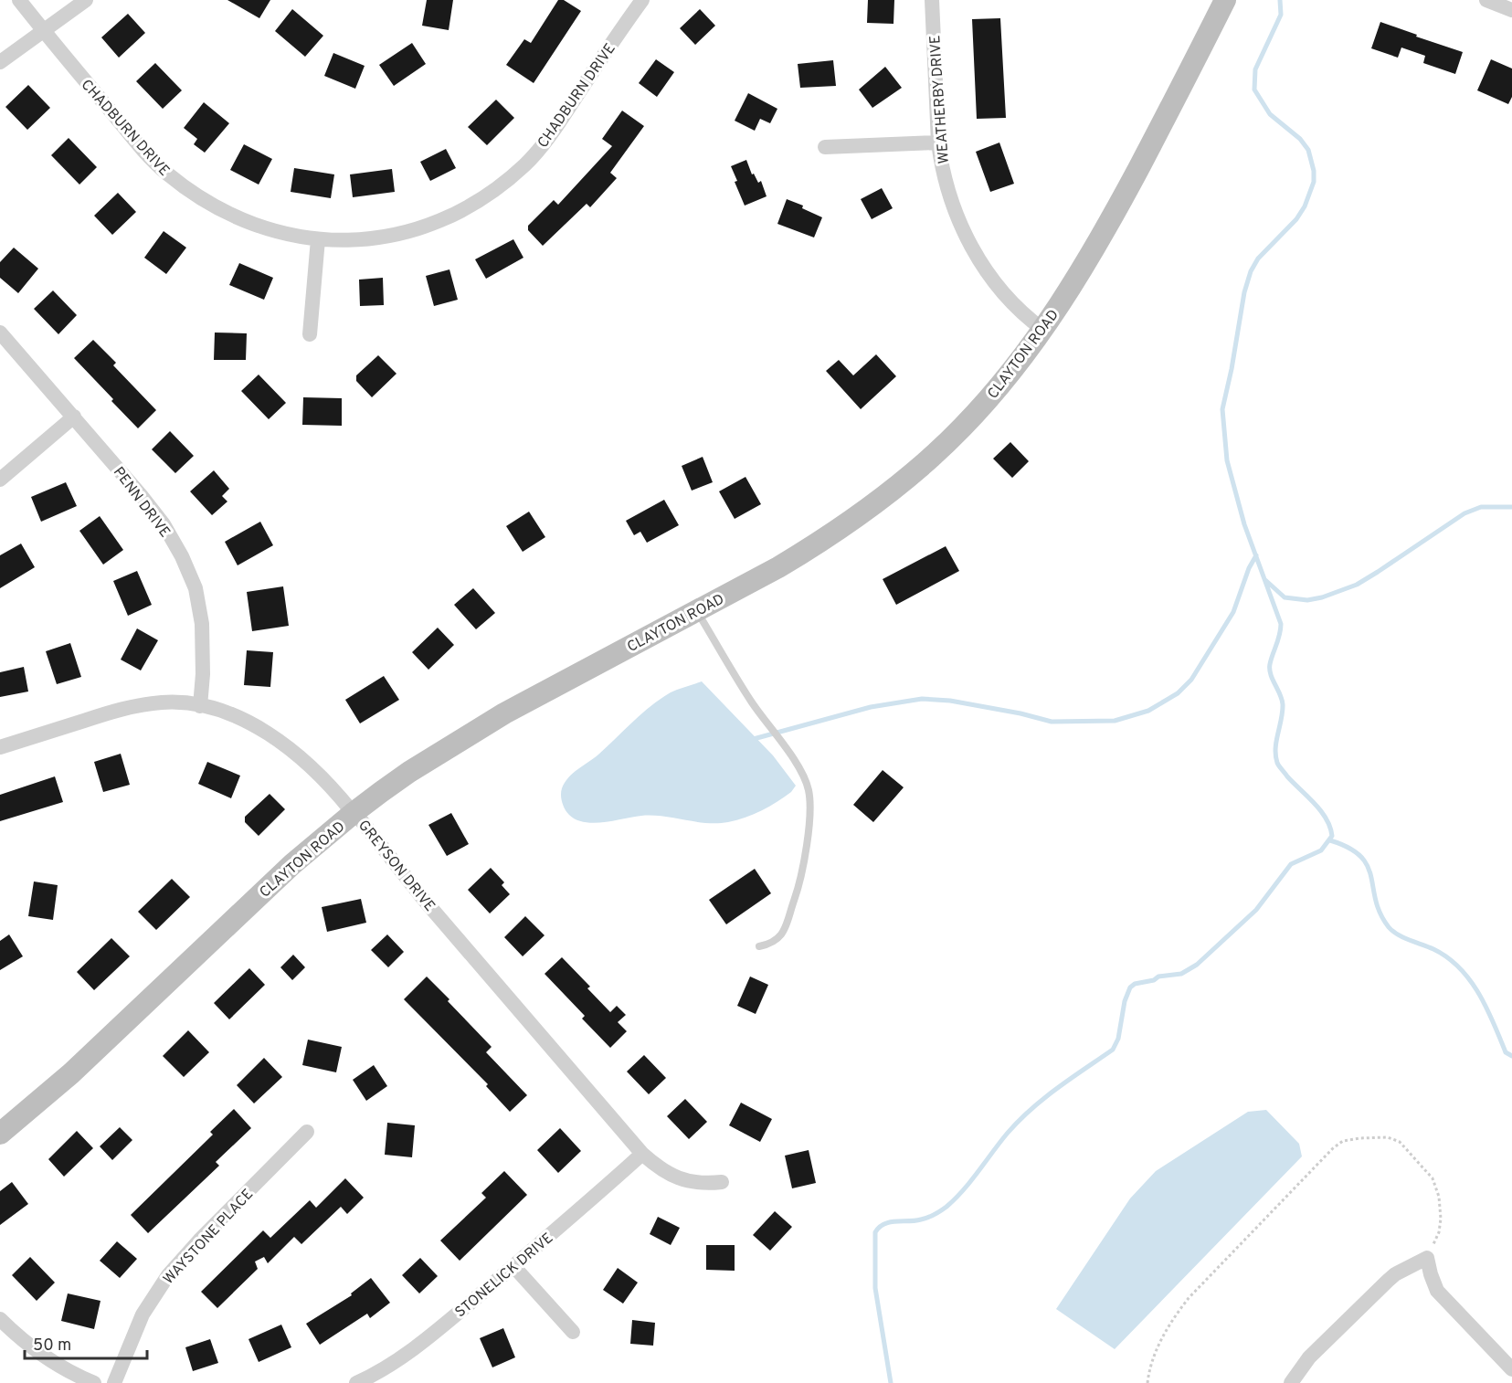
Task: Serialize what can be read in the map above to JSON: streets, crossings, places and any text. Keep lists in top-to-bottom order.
{
  "streets": {
    "street": [
      "CHADBURN DRIVE",
      "WEATHERBY DRIVE",
      "CLAYTON ROAD",
      "PENN DRIVE",
      "GREYSON DRIVE",
      "WAYSTONE PLACE",
      "STONELICK DRIVE"
    ]
  },
  "crossings": [
    ["WEATHERBY DRIVE", "CLAYTON ROAD"],
    ["CLAYTON ROAD", "GREYSON DRIVE"],
    ["PENN DRIVE", "GREYSON DRIVE"],
    ["GREYSON DRIVE", "STONELICK DRIVE"]
  ],
  "scale_bar": "50 m"
}
